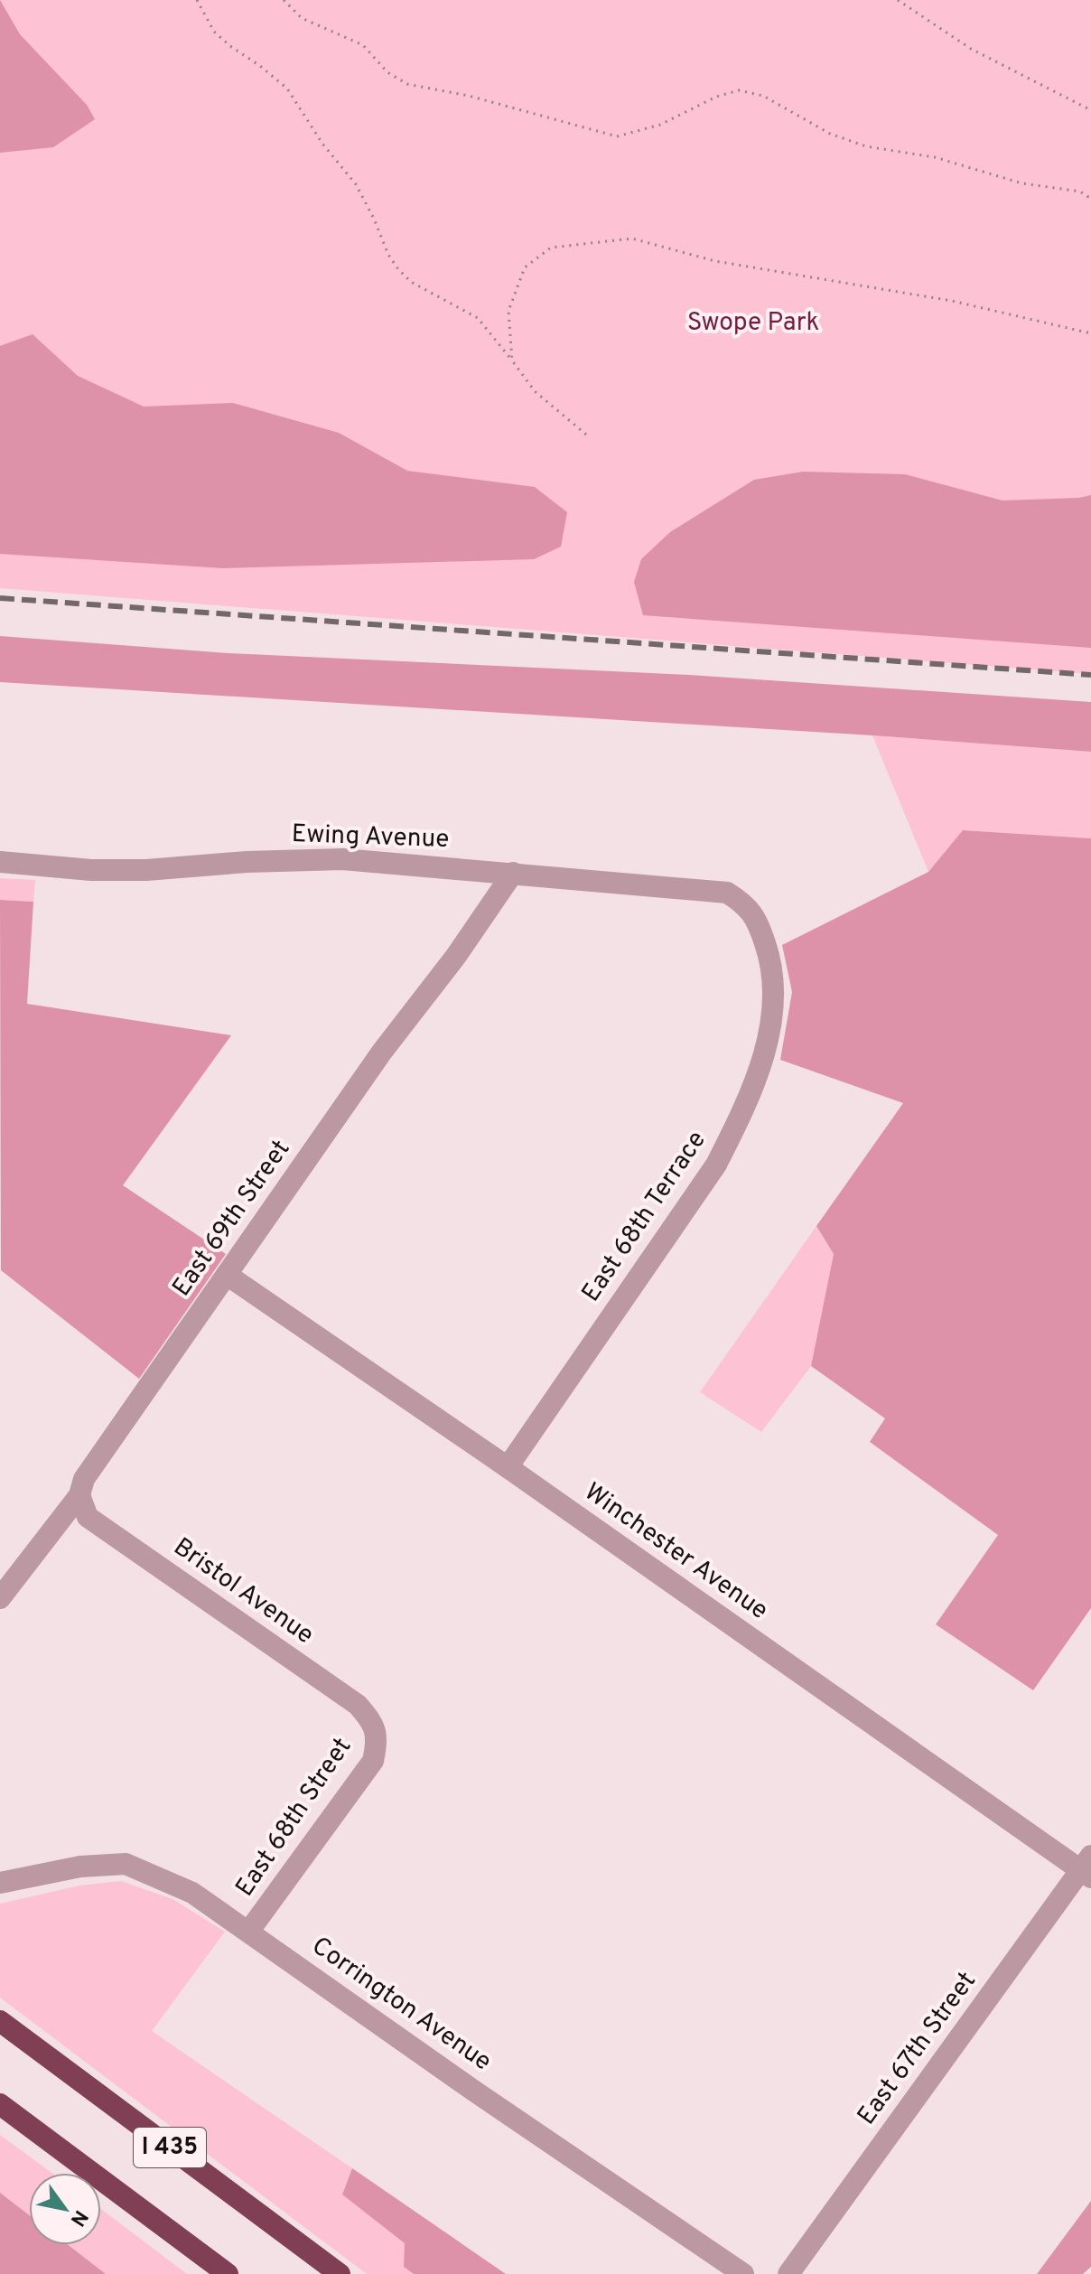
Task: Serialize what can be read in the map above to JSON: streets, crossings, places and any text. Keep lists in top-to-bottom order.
{
  "streets": {
    "highway": ["I 435"],
    "street": [
      "Ewing Avenue",
      "East 68th Terrace",
      "East 69th Street",
      "Winchester Avenue",
      "Bristol Avenue",
      "East 68th Street",
      "Corrington Avenue",
      "East 67th Street"
    ]
  },
  "crossings": [
    ["Ewing Avenue", "East 68th Terrace"],
    ["Ewing Avenue", "East 69th Street"],
    ["East 68th Terrace", "Winchester Avenue"],
    ["East 69th Street", "Winchester Avenue"],
    ["East 69th Street", "Bristol Avenue"],
    ["Winchester Avenue", "East 67th Street"],
    ["Bristol Avenue", "East 68th Street"],
    ["East 68th Street", "Corrington Avenue"]
  ],
  "parks": ["Swope Park"],
  "north": "bottom right"
}
